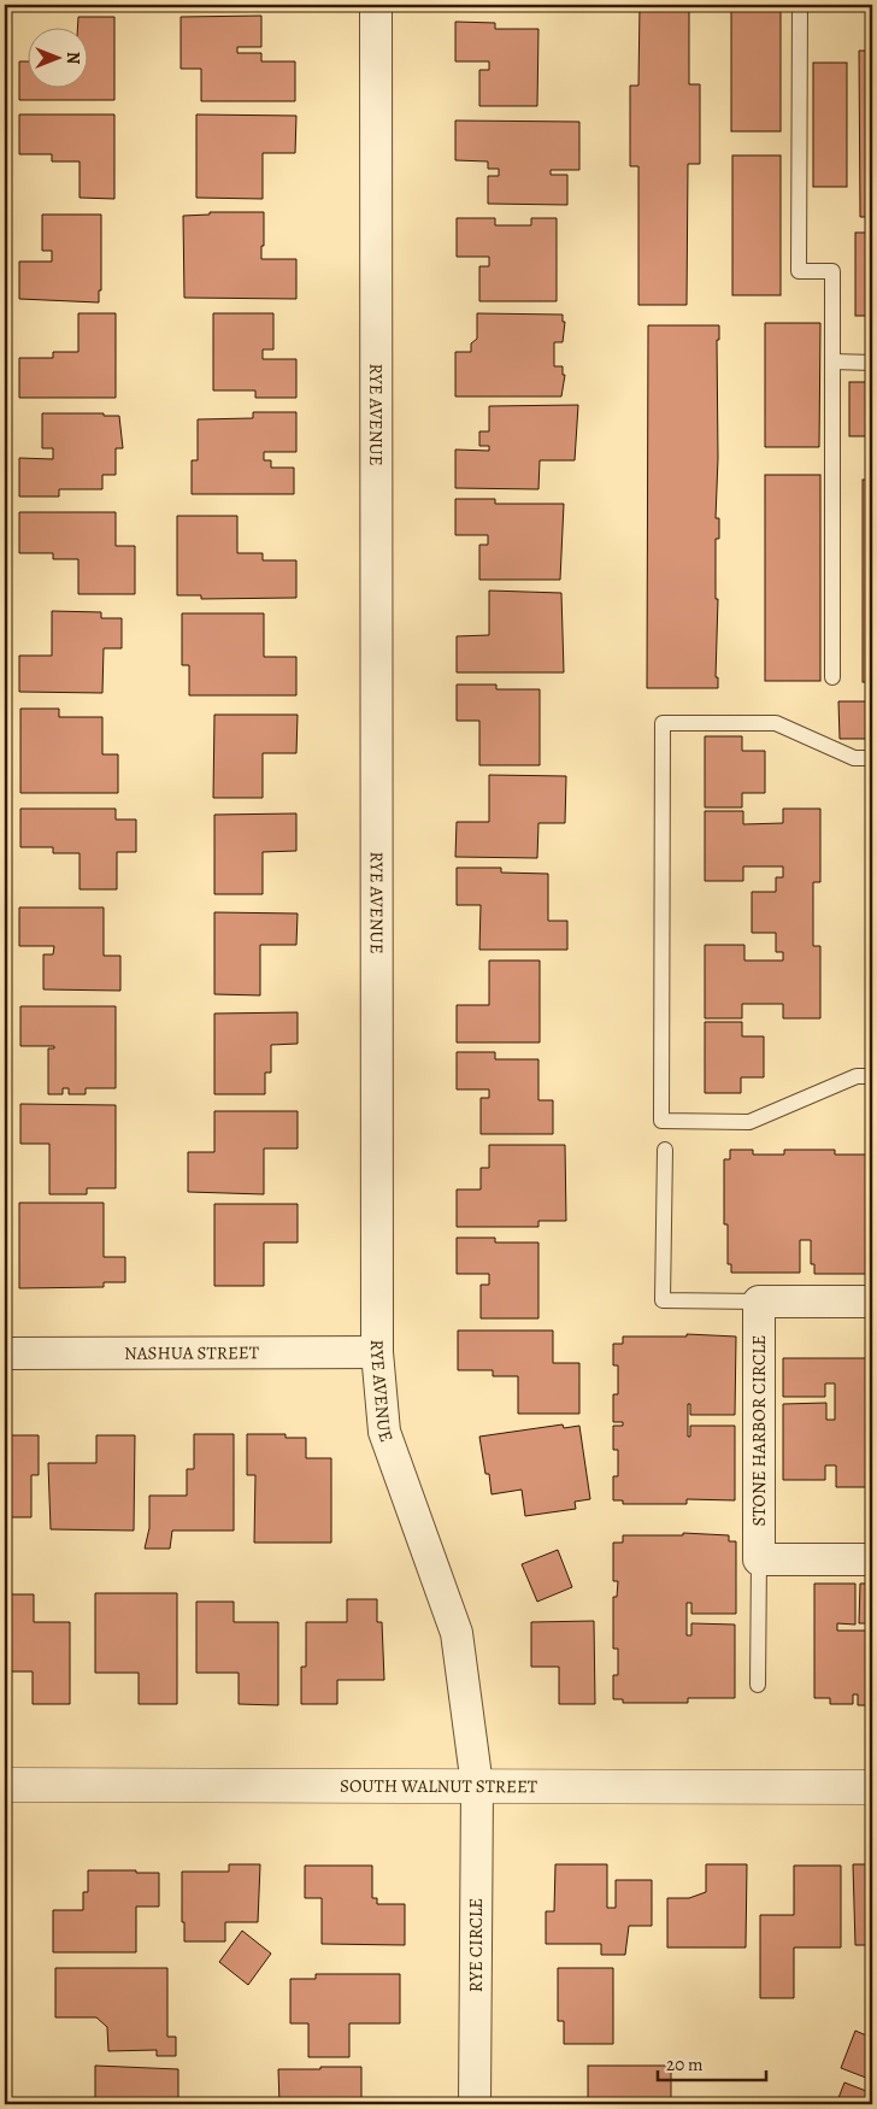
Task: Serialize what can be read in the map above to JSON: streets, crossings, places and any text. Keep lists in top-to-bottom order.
{
  "streets": {
    "street": [
      "RYE AVENUE",
      "NASHUA STREET",
      "STONE HARBOR CIRCLE",
      "SOUTH WALNUT STREET",
      "RYE CIRCLE"
    ]
  },
  "crossings": [
    ["RYE AVENUE", "NASHUA STREET"],
    ["RYE AVENUE", "SOUTH WALNUT STREET"],
    ["RYE AVENUE", "RYE CIRCLE"],
    ["SOUTH WALNUT STREET", "RYE CIRCLE"]
  ],
  "scale_bar": "20 m",
  "north": "right"
}
